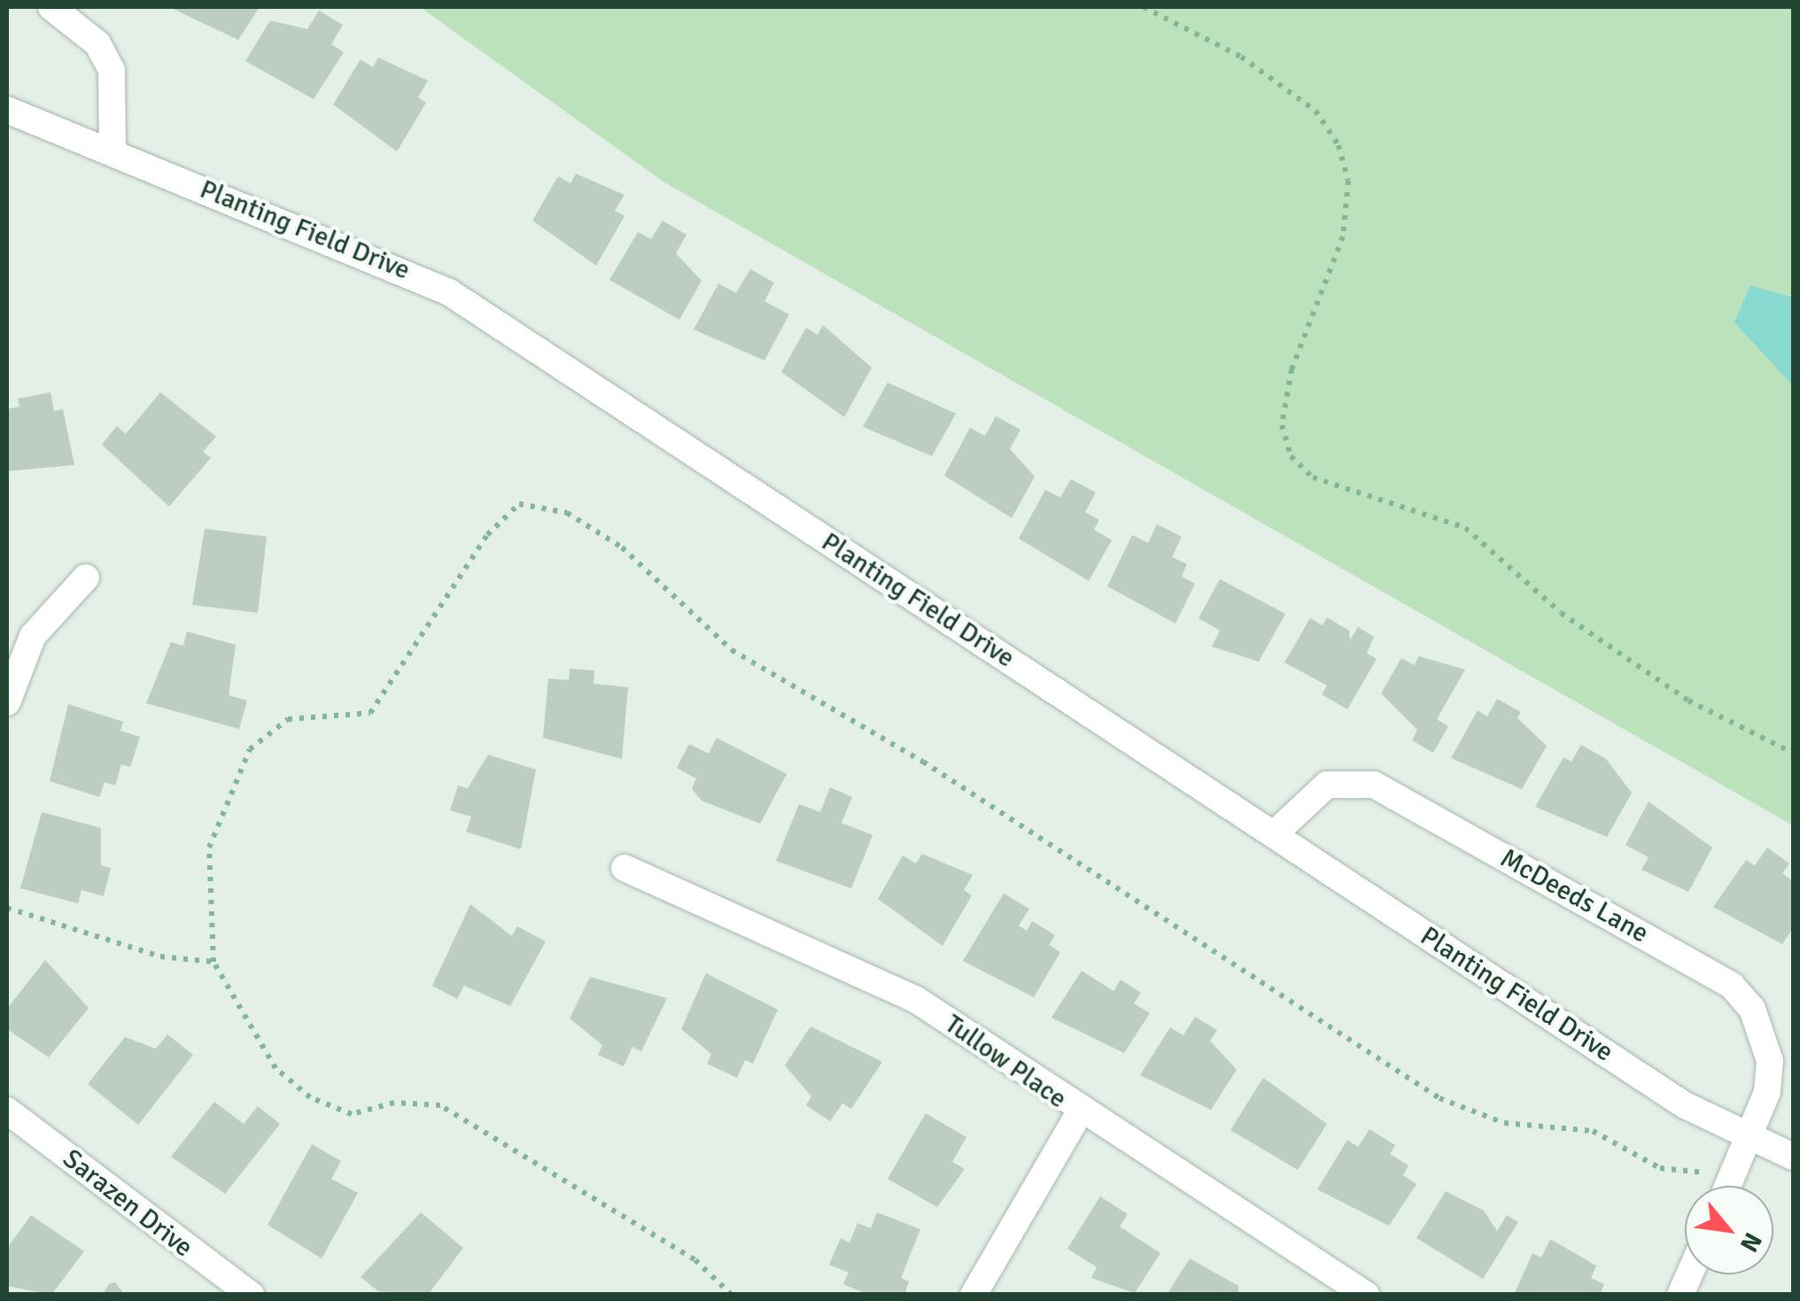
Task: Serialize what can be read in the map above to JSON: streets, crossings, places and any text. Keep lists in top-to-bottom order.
{
  "streets": {
    "street": [
      "Planting Field Drive",
      "McDeeds Lane",
      "Tullow Place",
      "Sarazen Drive"
    ]
  },
  "crossings": [
    ["Planting Field Drive", "McDeeds Lane"]
  ],
  "north": "bottom right"
}
